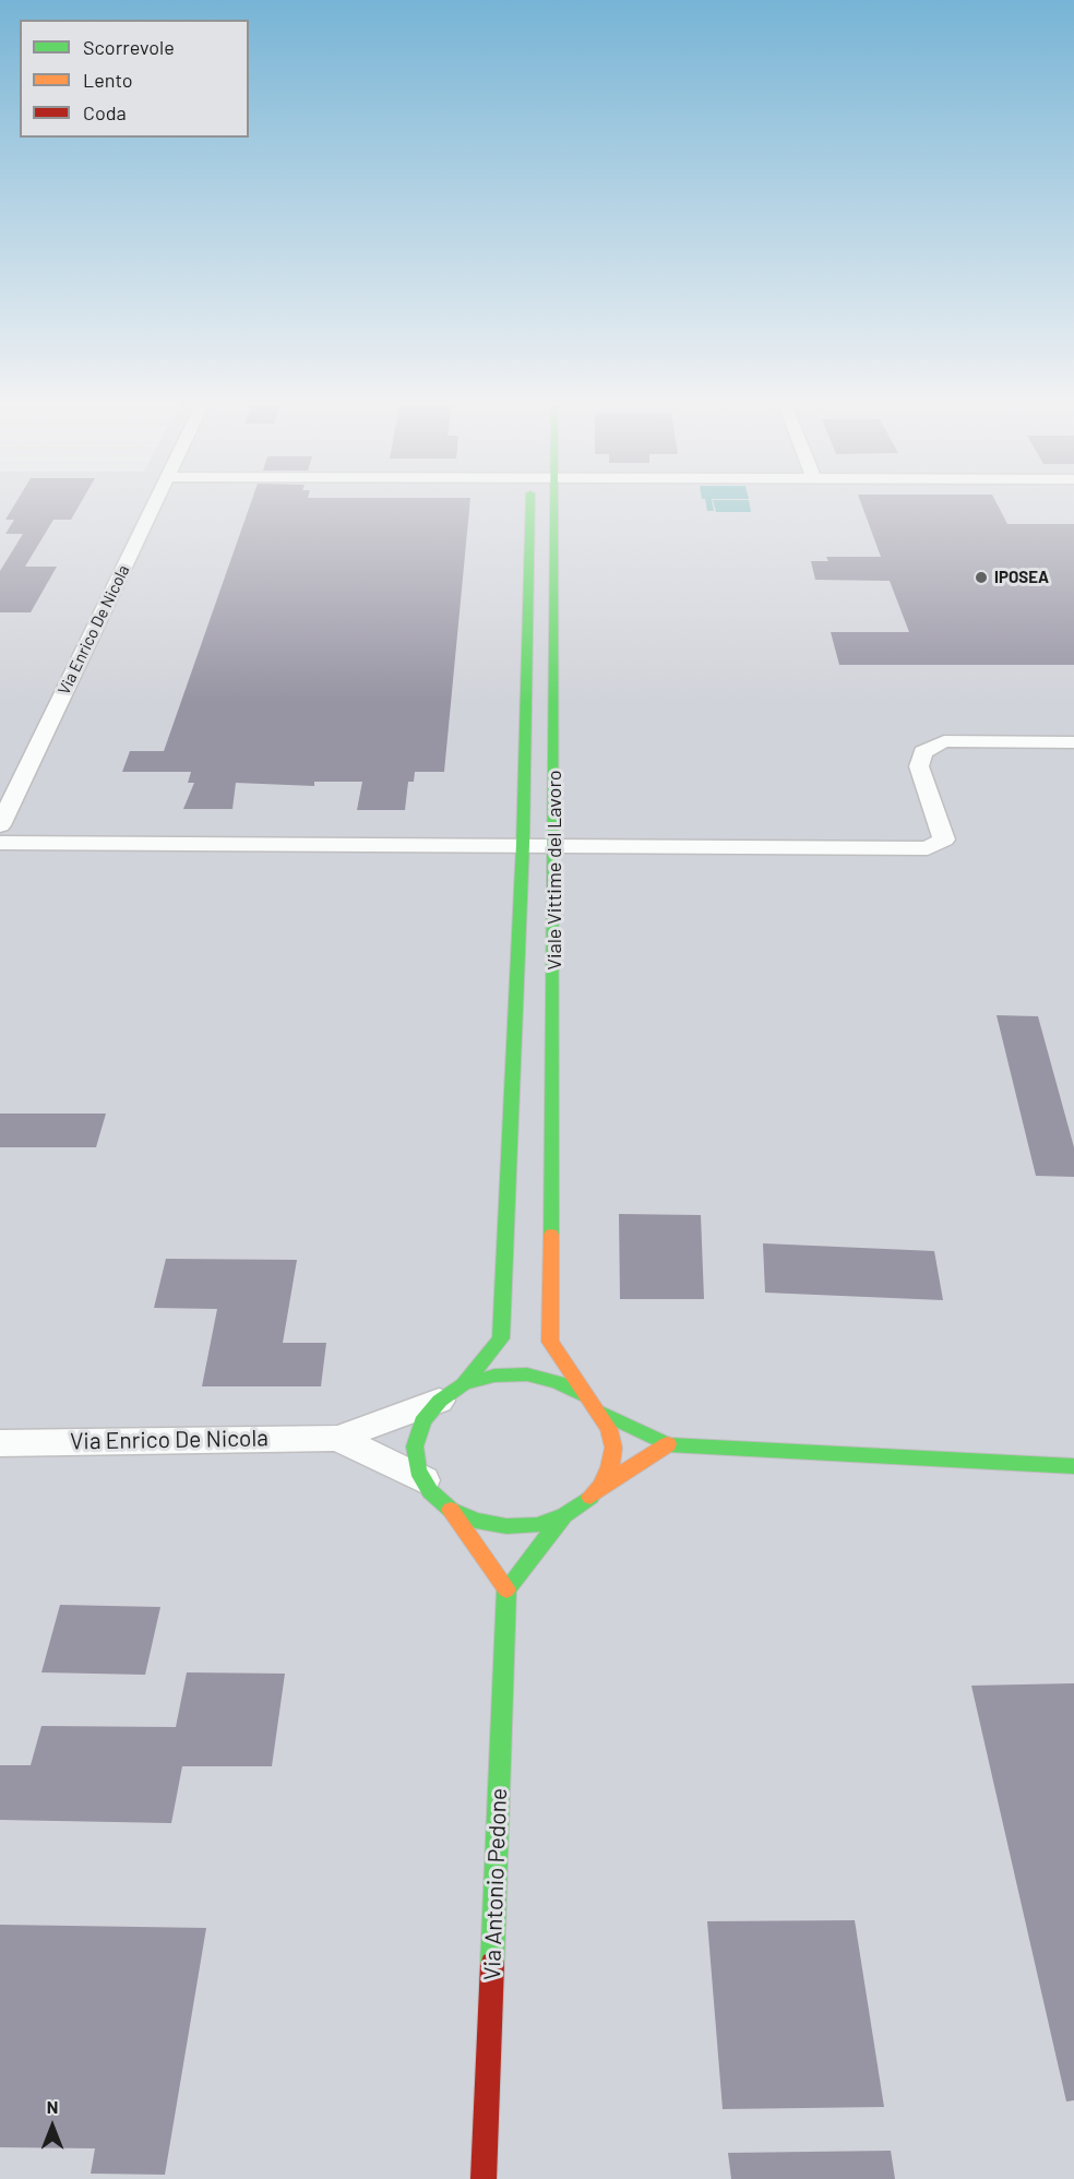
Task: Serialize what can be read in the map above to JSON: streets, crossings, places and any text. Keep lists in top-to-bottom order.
{
  "streets": {
    "street": ["Via Enrico De Nicola", "Viale Vittime del Lavoro", "Via Antonio Pedone"]
  },
  "crossings": [
    ["Via Enrico De Nicola", "Viale Vittime del Lavoro"]
  ],
  "places": ["IPOSEA"],
  "legend": ["Scorrevole", "Lento", "Coda"],
  "north": "top"
}
